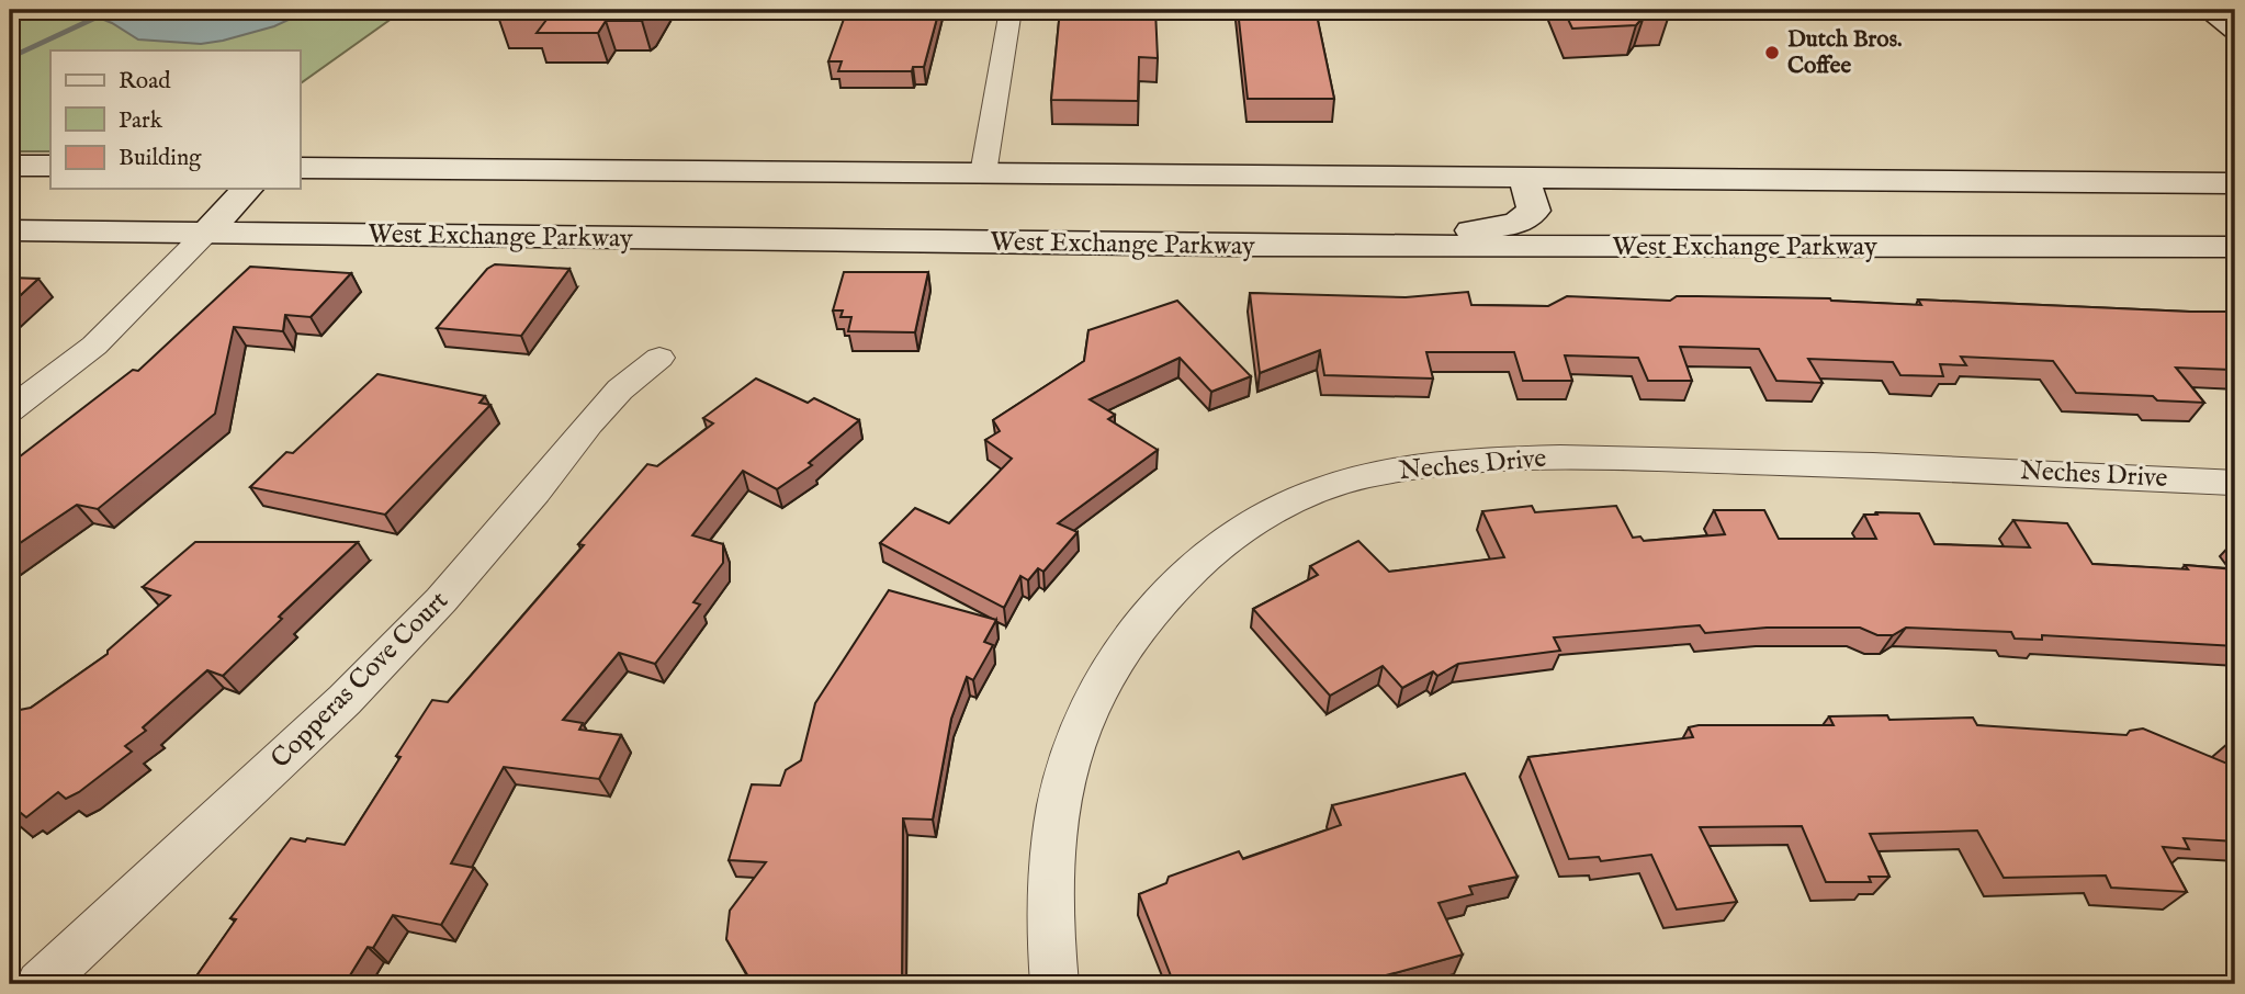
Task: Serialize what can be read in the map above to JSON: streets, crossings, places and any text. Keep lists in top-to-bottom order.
{
  "streets": {
    "main road": ["West Exchange Parkway"],
    "street": ["Neches Drive", "Copperas Cove Court"]
  },
  "places": ["Dutch Bros. Coffee"],
  "legend": ["Road", "Park", "Building"]
}
